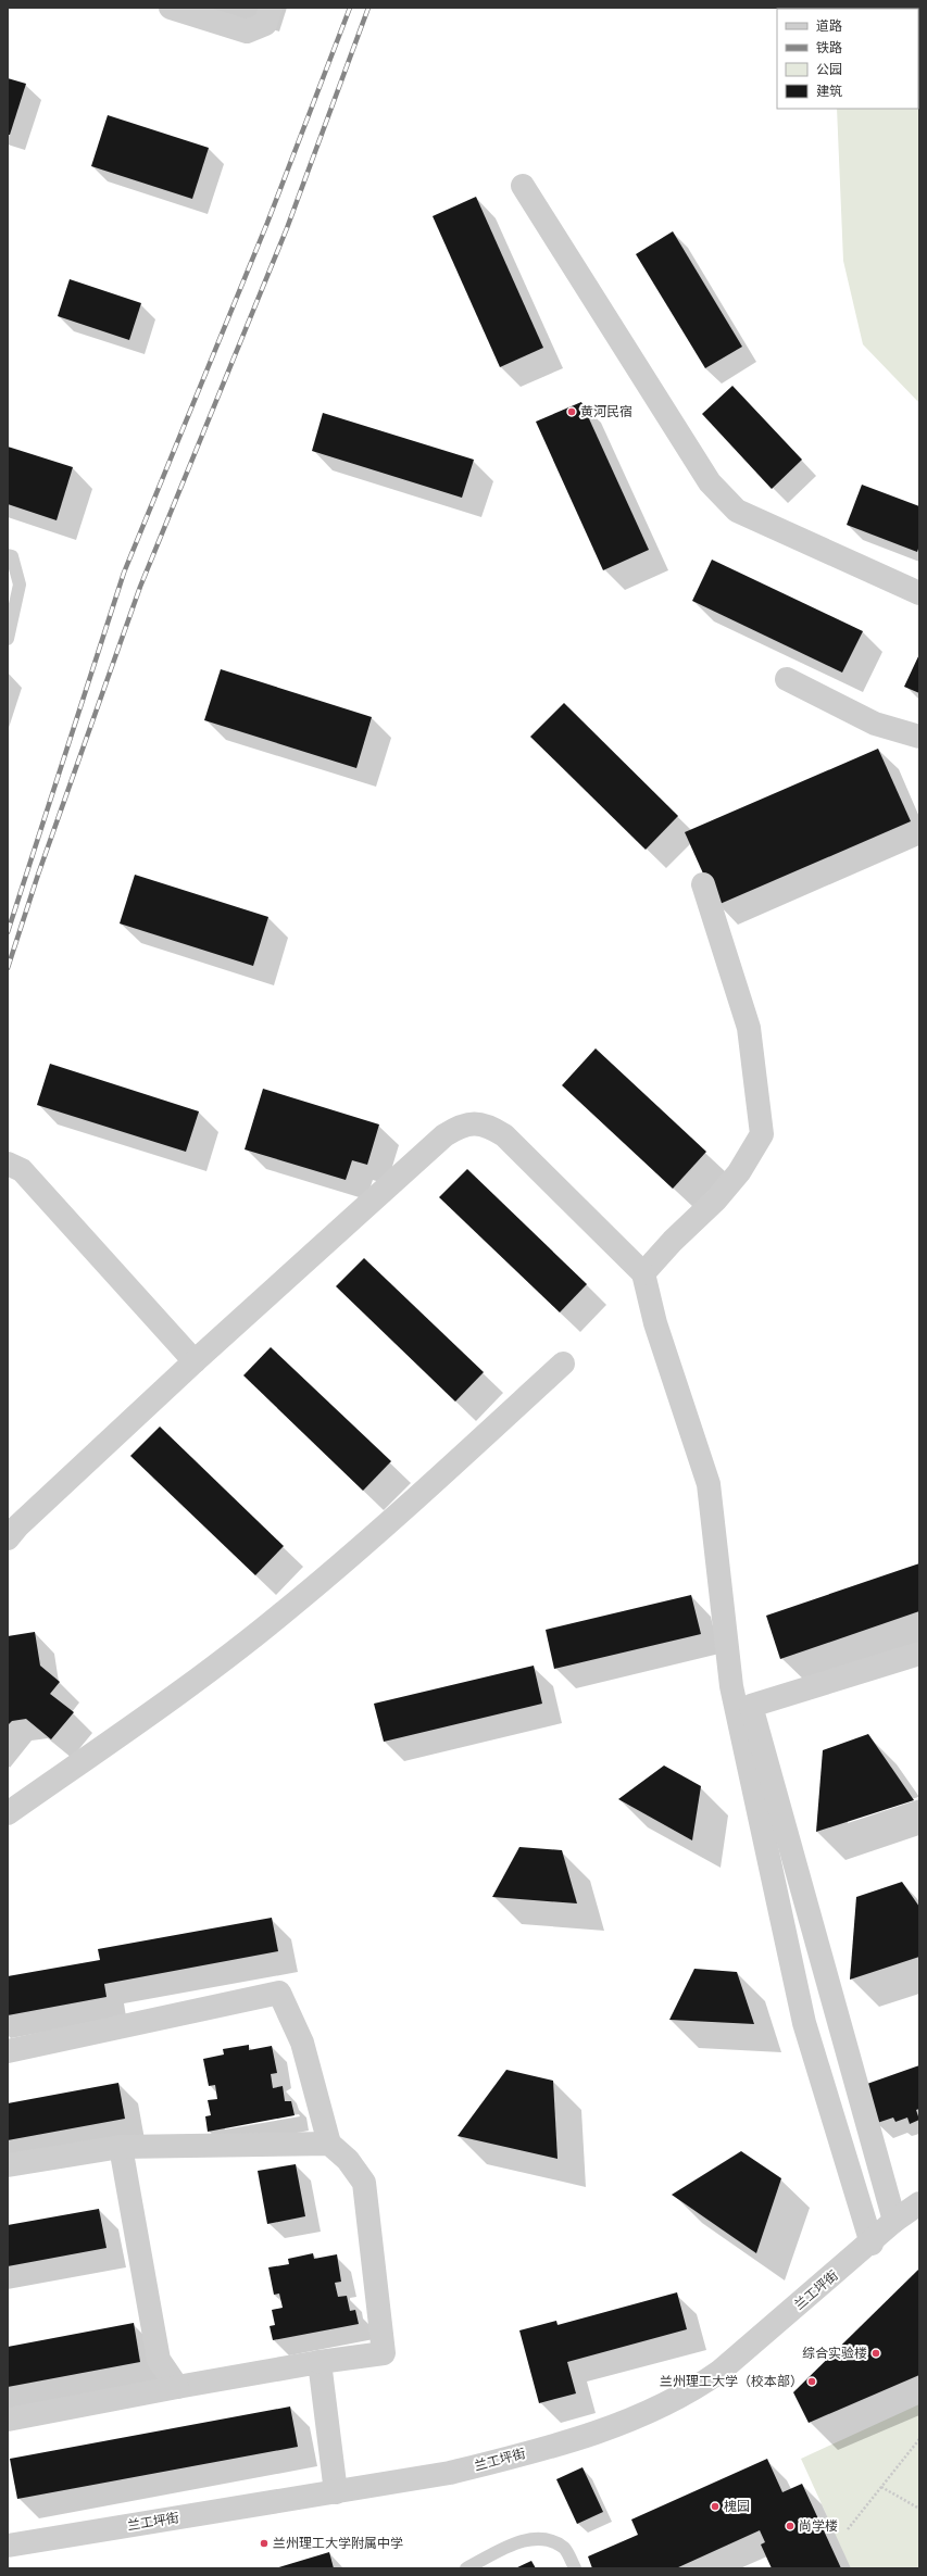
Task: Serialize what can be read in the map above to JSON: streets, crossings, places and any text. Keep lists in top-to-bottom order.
{
  "streets": {
    "street": ["兰工坪街"]
  },
  "places": [
    "黄河民宿",
    "综合实验楼",
    "兰州理工大学（校本部）",
    "槐园",
    "尚学楼",
    "兰州理工大学附属中学"
  ],
  "legend": [
    "道路",
    "铁路",
    "公园",
    "建筑"
  ]
}
